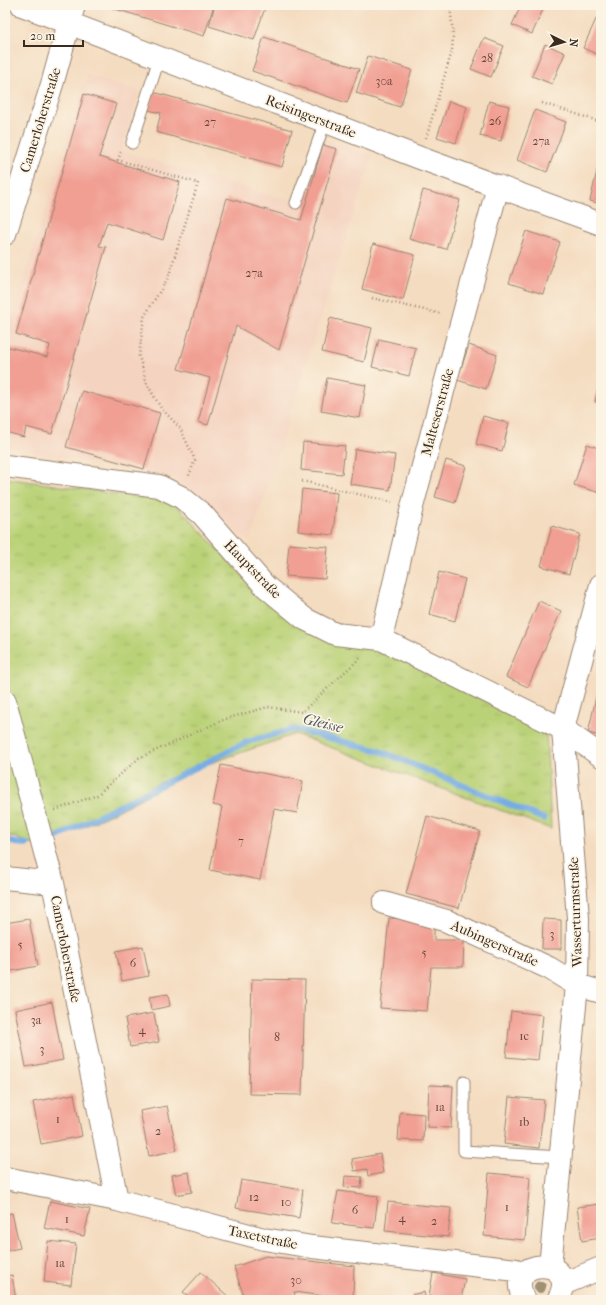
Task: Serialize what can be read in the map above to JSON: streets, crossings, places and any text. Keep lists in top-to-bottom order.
{
  "streets": {
    "street": [
      "Reisingerstraße",
      "Camerloherstraße",
      "Malteserstraße",
      "Hauptstraße",
      "Wasserturmstraße",
      "Aubingerstraße",
      "Taxetstraße"
    ]
  },
  "crossings": [
    ["Reisingerstraße", "Camerloherstraße"],
    ["Reisingerstraße", "Malteserstraße"],
    ["Camerloherstraße", "Taxetstraße"],
    ["Malteserstraße", "Hauptstraße"],
    ["Hauptstraße", "Wasserturmstraße"],
    ["Wasserturmstraße", "Aubingerstraße"]
  ],
  "water": ["Gleisse"],
  "house_numbers": [
    "28",
    "30a",
    "26",
    "27",
    "27a",
    "27a",
    "7",
    "3",
    "5",
    "5",
    "6",
    "3a",
    "4",
    "1c",
    "8",
    "3",
    "1a",
    "1",
    "1b",
    "2",
    "12",
    "10",
    "1",
    "6",
    "4",
    "1",
    "2",
    "1a",
    "30"
  ],
  "scale_bar": "20 m",
  "north": "right"
}
